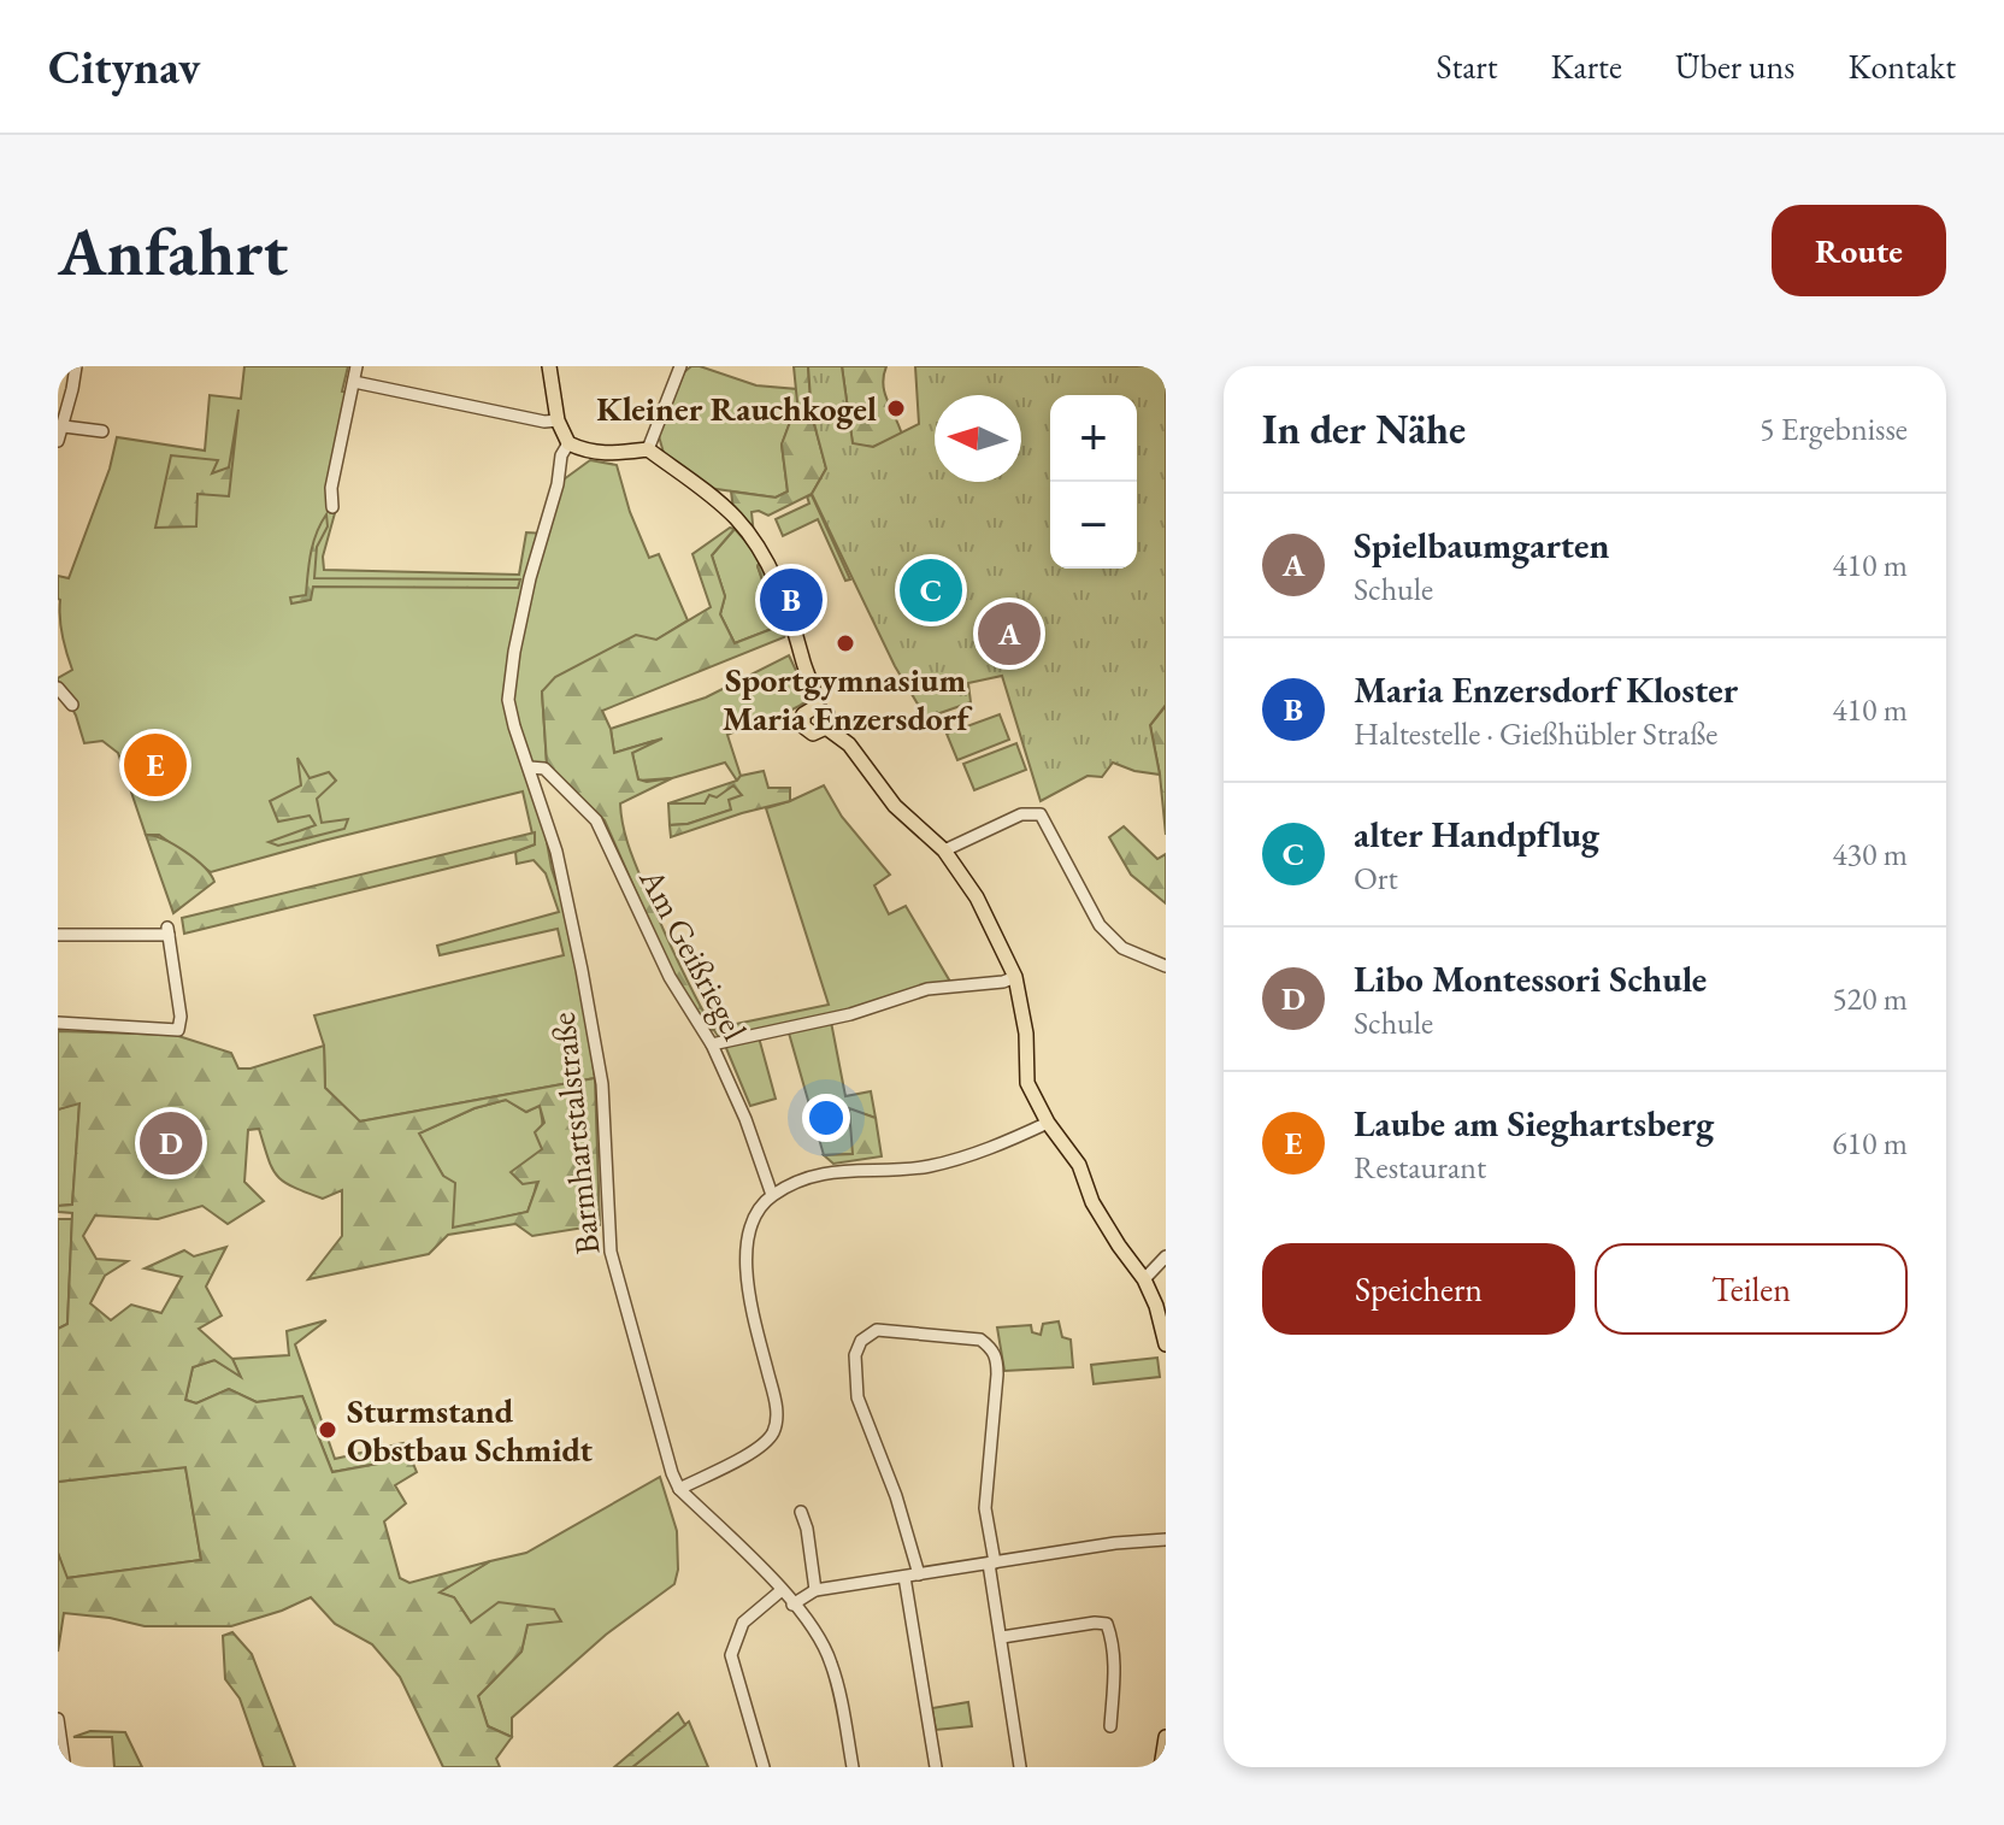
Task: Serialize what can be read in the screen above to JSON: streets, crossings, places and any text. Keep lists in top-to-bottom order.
{
  "streets": {
    "street": ["Am Geißriegel", "Barmhartstalstraße"]
  },
  "crossings": [
    ["Am Geißriegel", "Barmhartstalstraße"]
  ],
  "places": ["Kleiner Rauchkogel", "Sportgymnasium Maria Enzersdorf", "Sturmstand Obstbau Schmidt"],
  "north": "left",
  "page": {
    "header": "Citynav",
    "nav": [
      "Start",
      "Karte",
      "Über uns",
      "Kontakt"
    ],
    "buttons": [
      "Route",
      ["Speichern", "Teilen"]
    ],
    "title": "Anfahrt",
    "heading": ["In der Nähe", "5 Ergebnisse"],
    "map_buttons": ["+", "−"],
    "list": [
      {
        "mark": "A",
        "name": "Spielbaumgarten",
        "note": "Schule",
        "value": "410 m"
      },
      {
        "mark": "B",
        "name": "Maria Enzersdorf Kloster",
        "note": "Haltestelle · Gießhübler Straße",
        "value": "410 m"
      },
      {
        "mark": "C",
        "name": "alter Handpflug",
        "note": "Ort",
        "value": "430 m"
      },
      {
        "mark": "D",
        "name": "Libo Montessori Schule",
        "note": "Schule",
        "value": "520 m"
      },
      {
        "mark": "E",
        "name": "Laube am Sieghartsberg",
        "note": "Restaurant",
        "value": "610 m"
      }
    ],
    "pins": [
      "C",
      "B",
      "A",
      "E",
      "D"
    ]
  }
}
